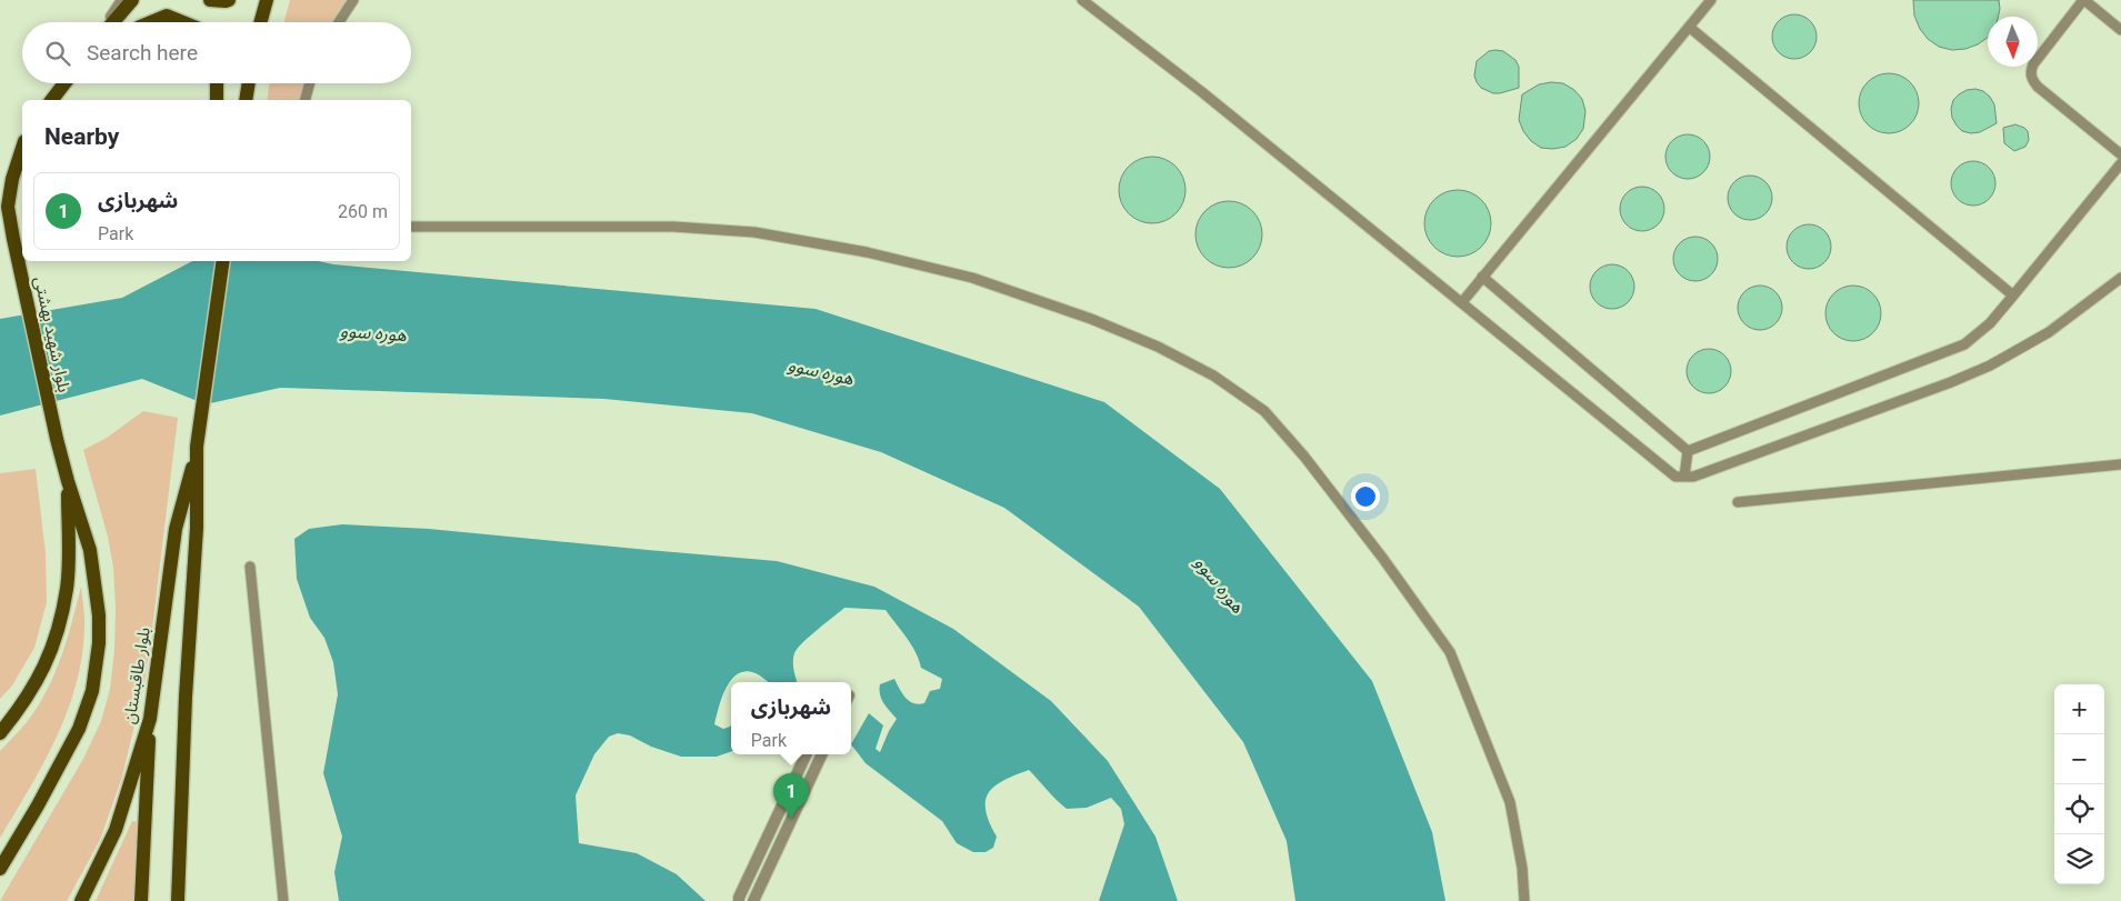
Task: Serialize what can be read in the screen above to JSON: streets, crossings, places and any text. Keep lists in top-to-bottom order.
{
  "streets": {
    "main road": ["بلوار شهید بهشتی", "بلوار طاقبستان"]
  },
  "water": ["هوره سوو"],
  "north": "bottom",
  "page": {
    "search": "Search here",
    "heading": "Nearby",
    "list": [
      {
        "mark": "1",
        "name": "شهربازی",
        "note": "Park",
        "value": "260 m"
      }
    ],
    "popup": ["شهربازی", "Park"],
    "map_buttons": ["+", "−"],
    "pins": "1"
  }
}
